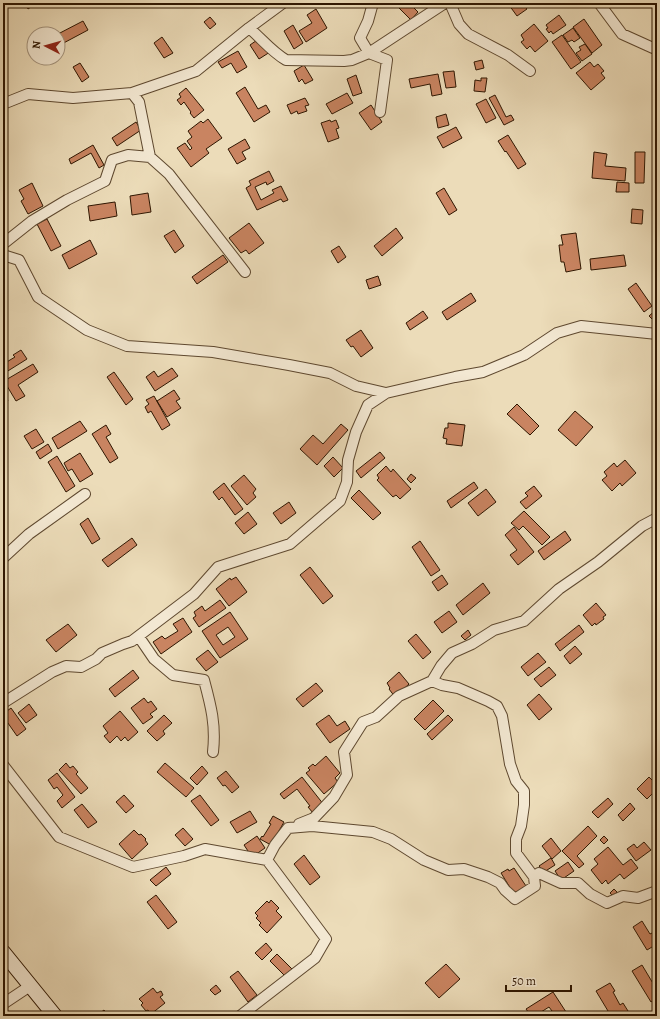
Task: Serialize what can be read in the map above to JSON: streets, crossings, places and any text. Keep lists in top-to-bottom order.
{
  "scale_bar": "50 m",
  "north": "left"
}
